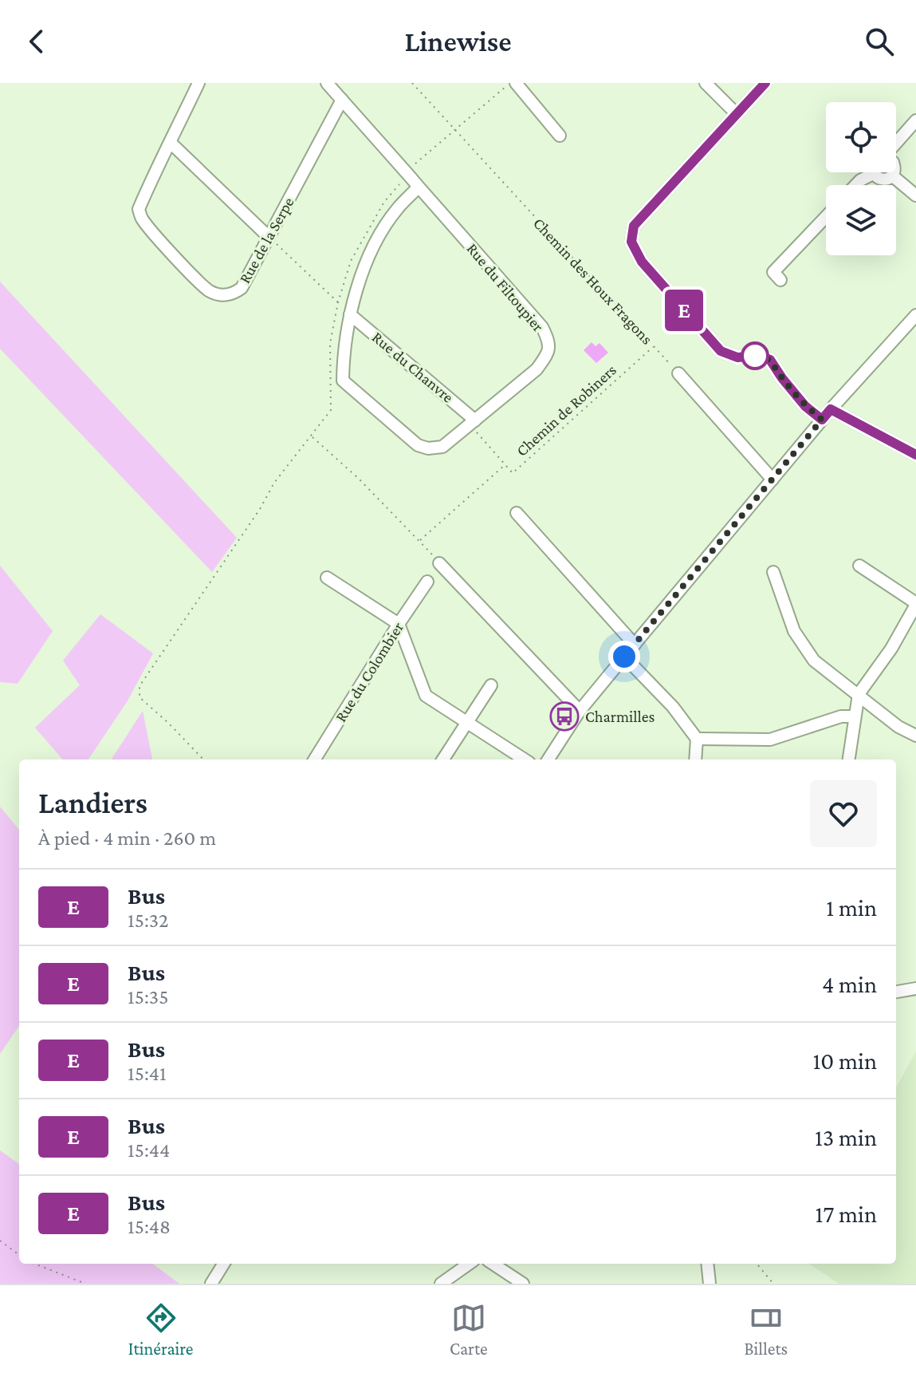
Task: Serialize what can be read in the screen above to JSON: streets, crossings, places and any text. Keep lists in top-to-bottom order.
{
  "streets": {
    "street": [
      "Rue de la Serpe",
      "Rue du Filtoupier",
      "Rue du Chanvre",
      "Rue du Colombier"
    ],
    "path": ["Chemin des Houx Fragons", "Chemin de Robiners"]
  },
  "crossings": [
    ["Rue de la Serpe", "Rue du Filtoupier"],
    ["Chemin des Houx Fragons", "Chemin de Robiners"],
    ["Rue du Filtoupier", "Rue du Chanvre"],
    ["Rue du Filtoupier", "Chemin de Robiners"],
    ["Rue du Chanvre", "Chemin de Robiners"]
  ],
  "places": {
    "bus stop": ["Charmilles"]
  },
  "lines": ["bus line E"],
  "page": {
    "header": "Linewise",
    "on_map": "E",
    "heading": ["Landiers", "À pied · 4 min · 260 m"],
    "list": [
      {
        "mark": "E",
        "name": "Bus",
        "note": "15:32",
        "value": "1 min"
      },
      {
        "mark": "E",
        "name": "Bus",
        "note": "15:35",
        "value": "4 min"
      },
      {
        "mark": "E",
        "name": "Bus",
        "note": "15:41",
        "value": "10 min"
      },
      {
        "mark": "E",
        "name": "Bus",
        "note": "15:44",
        "value": "13 min"
      },
      {
        "mark": "E",
        "name": "Bus",
        "note": "15:48",
        "value": "17 min"
      }
    ],
    "tabs": ["Itinéraire", "Carte", "Billets"]
  }
}
